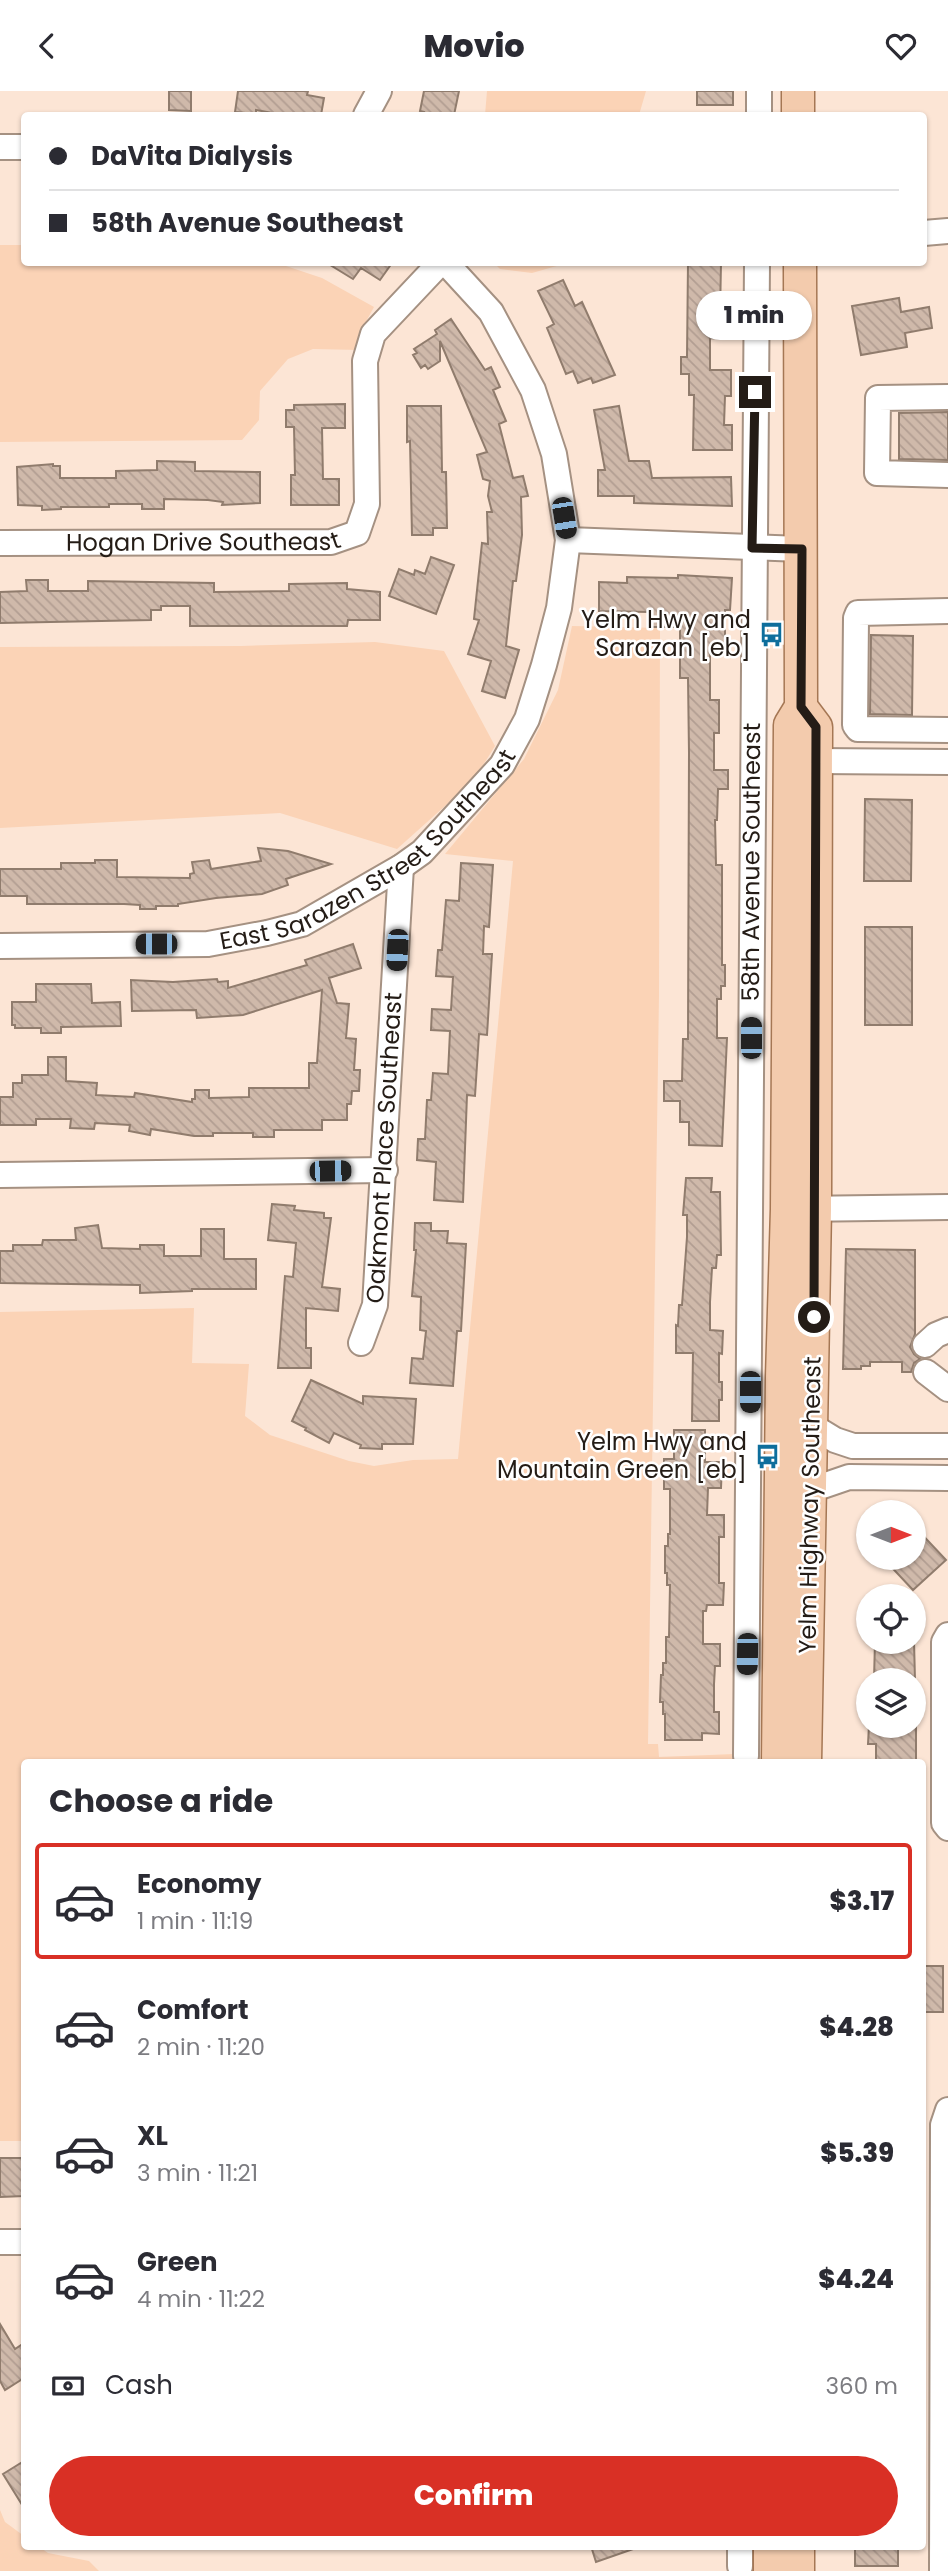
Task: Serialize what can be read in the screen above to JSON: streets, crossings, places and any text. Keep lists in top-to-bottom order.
{
  "streets": {
    "main road": ["Yelm Highway Southeast"],
    "street": [
      "Hogan Drive Southeast",
      "East Sarazen Street Southeast",
      "58th Avenue Southeast",
      "Oakmont Place Southeast"
    ]
  },
  "crossings": [
    ["East Sarazen Street Southeast", "Oakmont Place Southeast"],
    ["58th Avenue Southeast", "Yelm Highway Southeast"]
  ],
  "places": {
    "bus stop": ["Yelm Hwy and Sarazan [eb]", "Yelm Hwy and Mountain Green [eb]"]
  },
  "north": "right",
  "page": {
    "header": "Movio",
    "banner": ["DaVita Dialysis", "58th Avenue Southeast"],
    "bubble": "1 min",
    "heading": "Choose a ride",
    "list": [
      {
        "name": "Economy",
        "note": "1 min · 11:19",
        "value": "$3.17"
      },
      {
        "name": "Comfort",
        "note": "2 min · 11:20",
        "value": "$4.28"
      },
      {
        "name": "XL",
        "note": "3 min · 11:21",
        "value": "$5.39"
      },
      {
        "name": "Green",
        "note": "4 min · 11:22",
        "value": "$4.24"
      }
    ],
    "pay": ["Cash", "360 m"],
    "buttons": "Confirm"
  }
}
